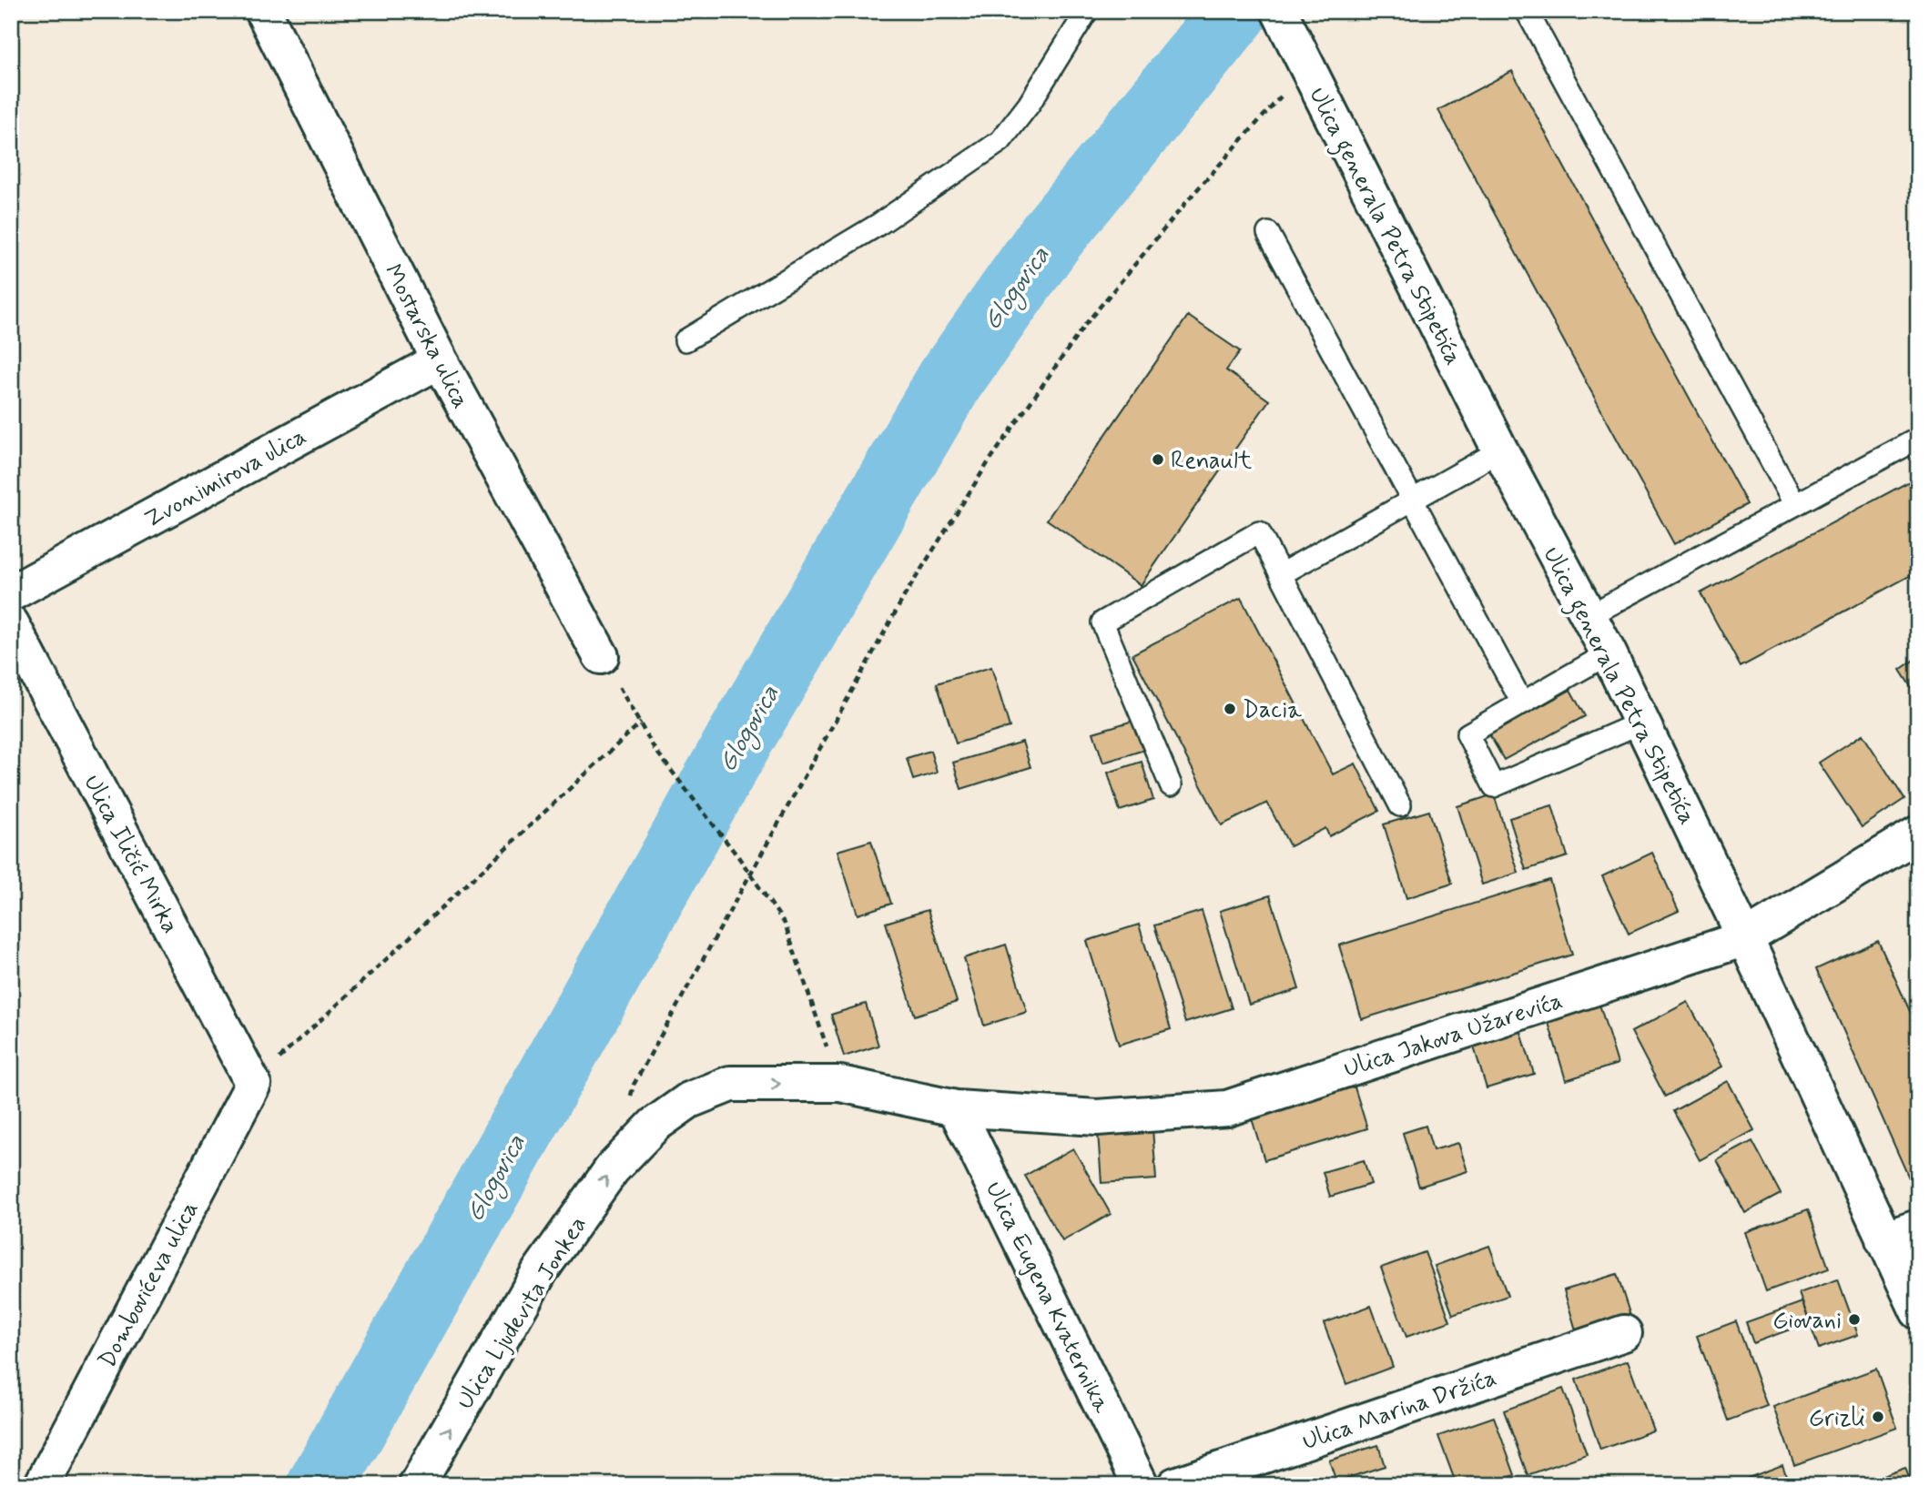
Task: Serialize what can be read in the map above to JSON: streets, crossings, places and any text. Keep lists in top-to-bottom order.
{
  "streets": {
    "street": [
      "Ulica generala Petra Stipetića",
      "Mostarska ulica",
      "Zvonimirova ulica",
      "Ulica Iličić Mirka",
      "Ulica Jakova Užarevića",
      "Dombovićeva ulica",
      "Ulica Eugena Kvaternika",
      "Ulica Ljudevita Jonkea",
      "Ulica Marina Držića"
    ]
  },
  "crossings": [
    ["Ulica generala Petra Stipetića", "Ulica Jakova Užarevića"],
    ["Mostarska ulica", "Zvonimirova ulica"],
    ["Ulica Iličić Mirka", "Dombovićeva ulica"],
    ["Ulica Jakova Užarevića", "Ulica Eugena Kvaternika"],
    ["Ulica Jakova Užarevića", "Ulica Ljudevita Jonkea"],
    ["Ulica Eugena Kvaternika", "Ulica Ljudevita Jonkea"]
  ],
  "one_way": ["Ulica Ljudevita Jonkea"],
  "water": ["Glogovica"],
  "places": [
    "Renault",
    "Dacia",
    "Giovani",
    "Grizli"
  ]
}
